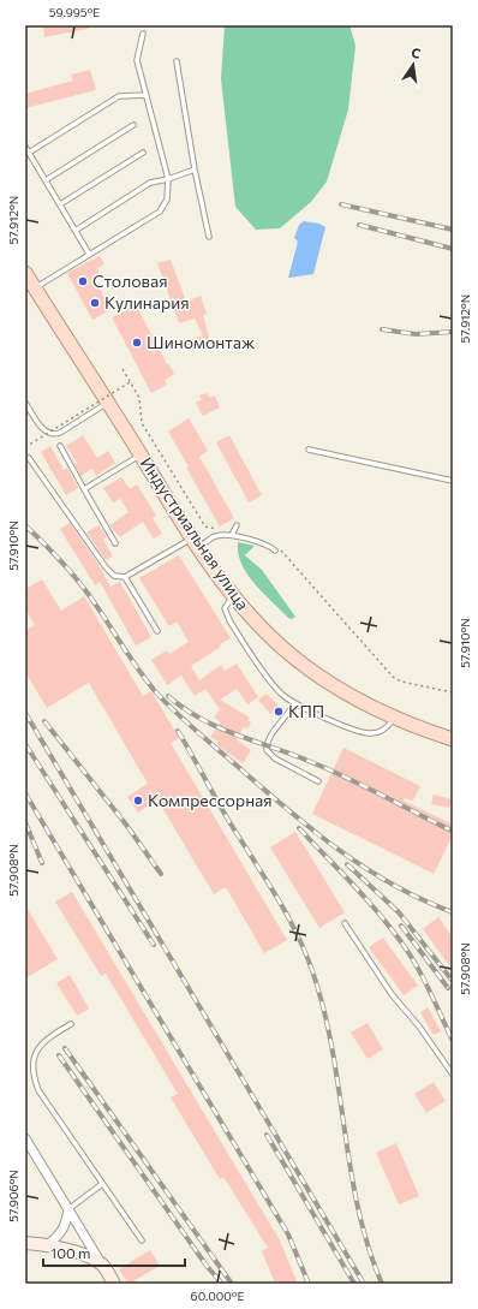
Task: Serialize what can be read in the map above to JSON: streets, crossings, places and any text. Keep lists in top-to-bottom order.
{
  "streets": {
    "main road": ["Индустриальная улица"]
  },
  "places": [
    "Столовая",
    "Кулинария",
    "Шиномонтаж",
    "КПП",
    "Компрессорная"
  ],
  "scale_bar": "100 m",
  "north": "top",
  "coordinates": [
    "59.995°E",
    "57.912°N",
    "57.910°N",
    "57.908°N",
    "57.906°N",
    "60.000°E"
  ]
}
